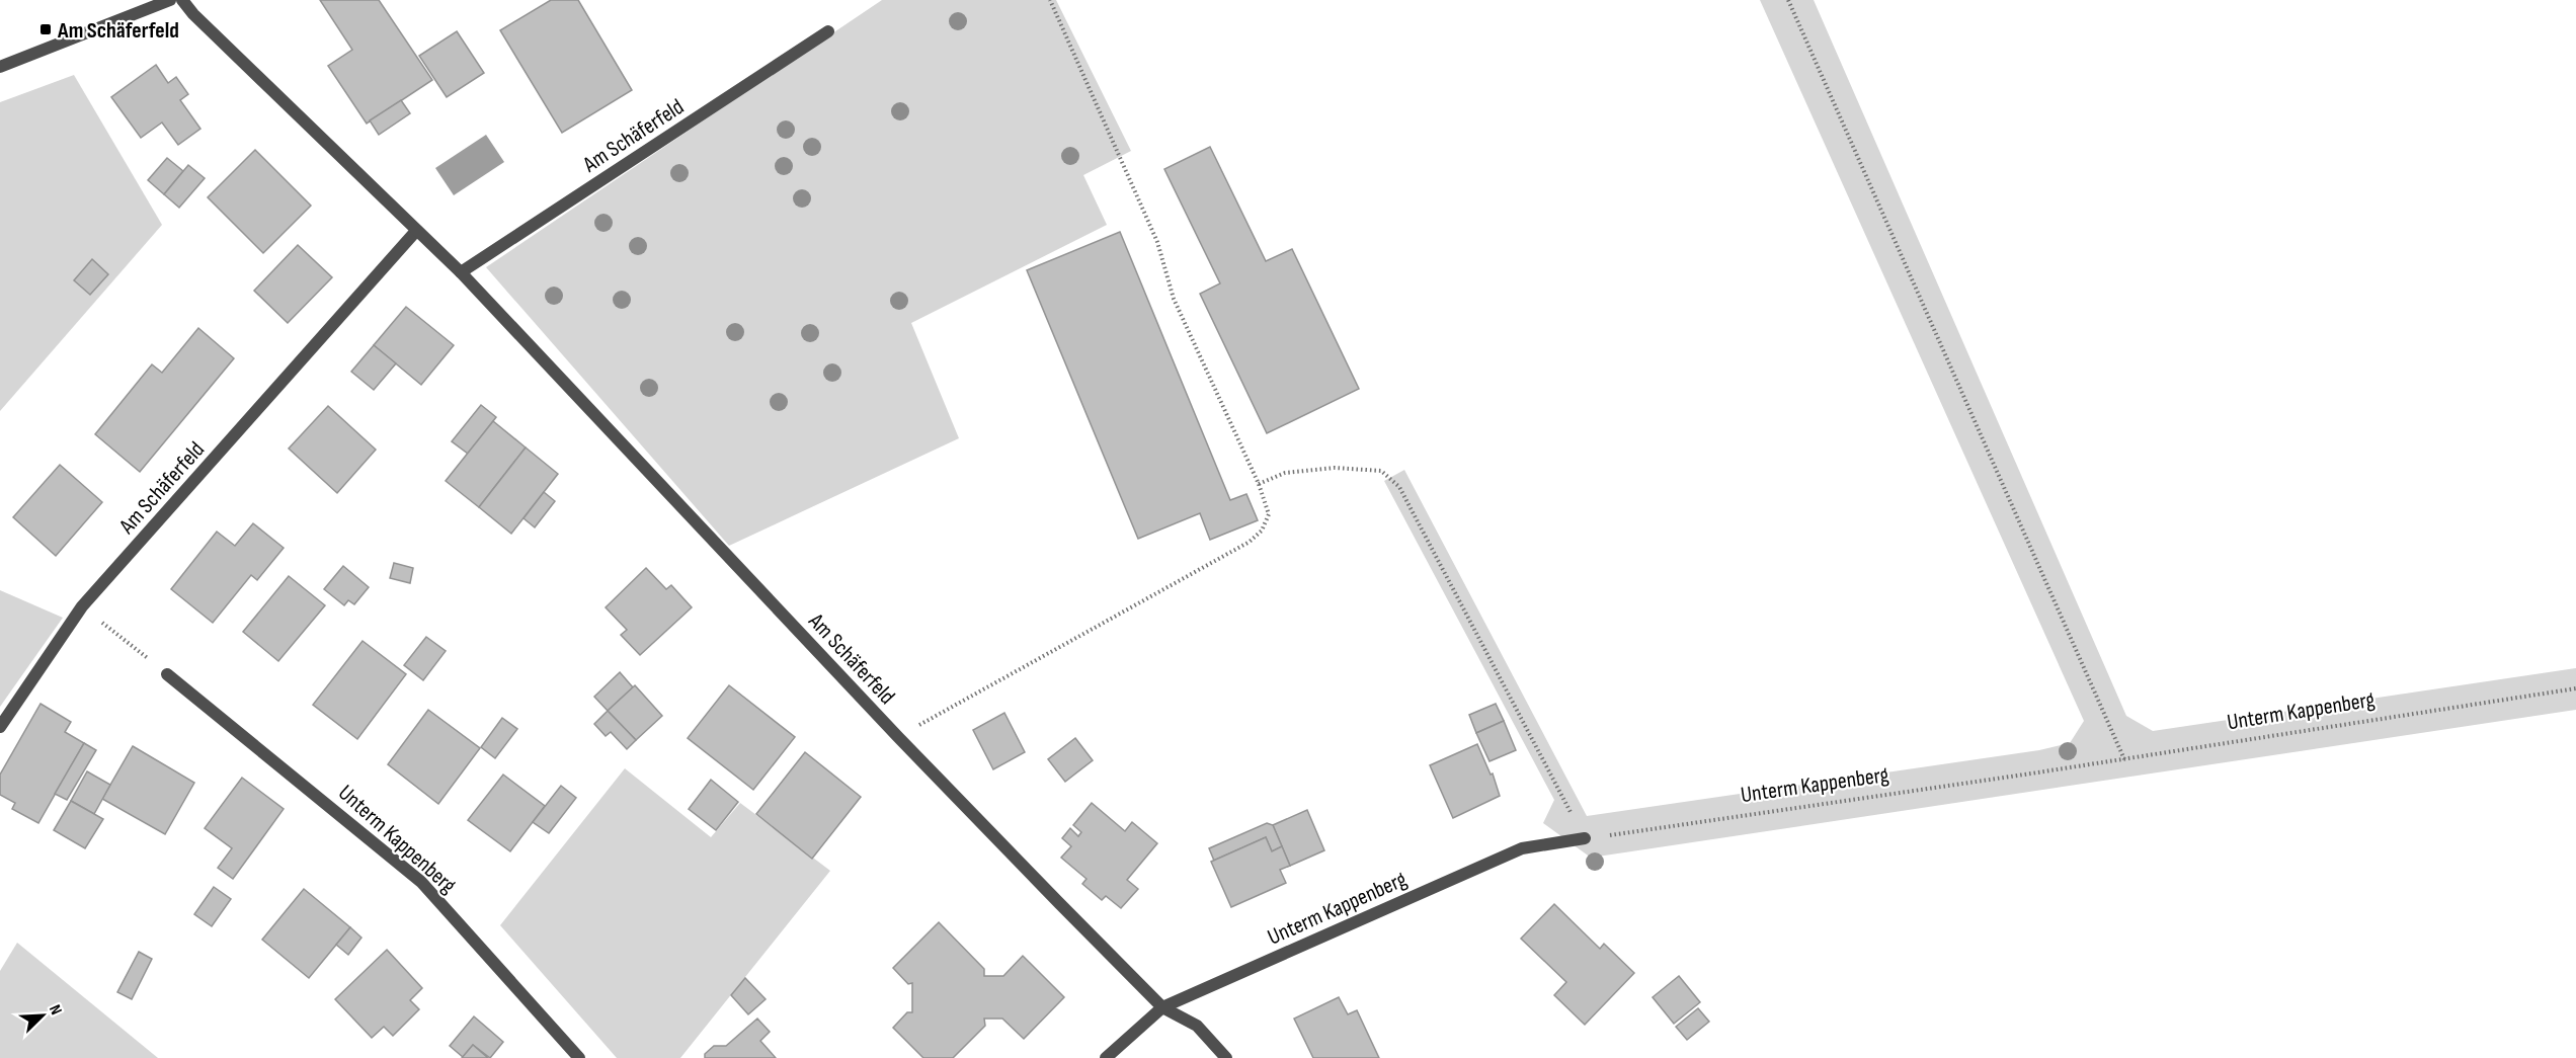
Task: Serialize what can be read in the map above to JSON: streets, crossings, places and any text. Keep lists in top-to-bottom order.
{
  "streets": {
    "street": ["Am Schäferfeld", "Unterm Kappenberg"]
  },
  "crossings": [
    ["Am Schäferfeld", "Unterm Kappenberg"]
  ],
  "places": {
    "transit": ["Am Schäferfeld"]
  },
  "north": "top right"
}
